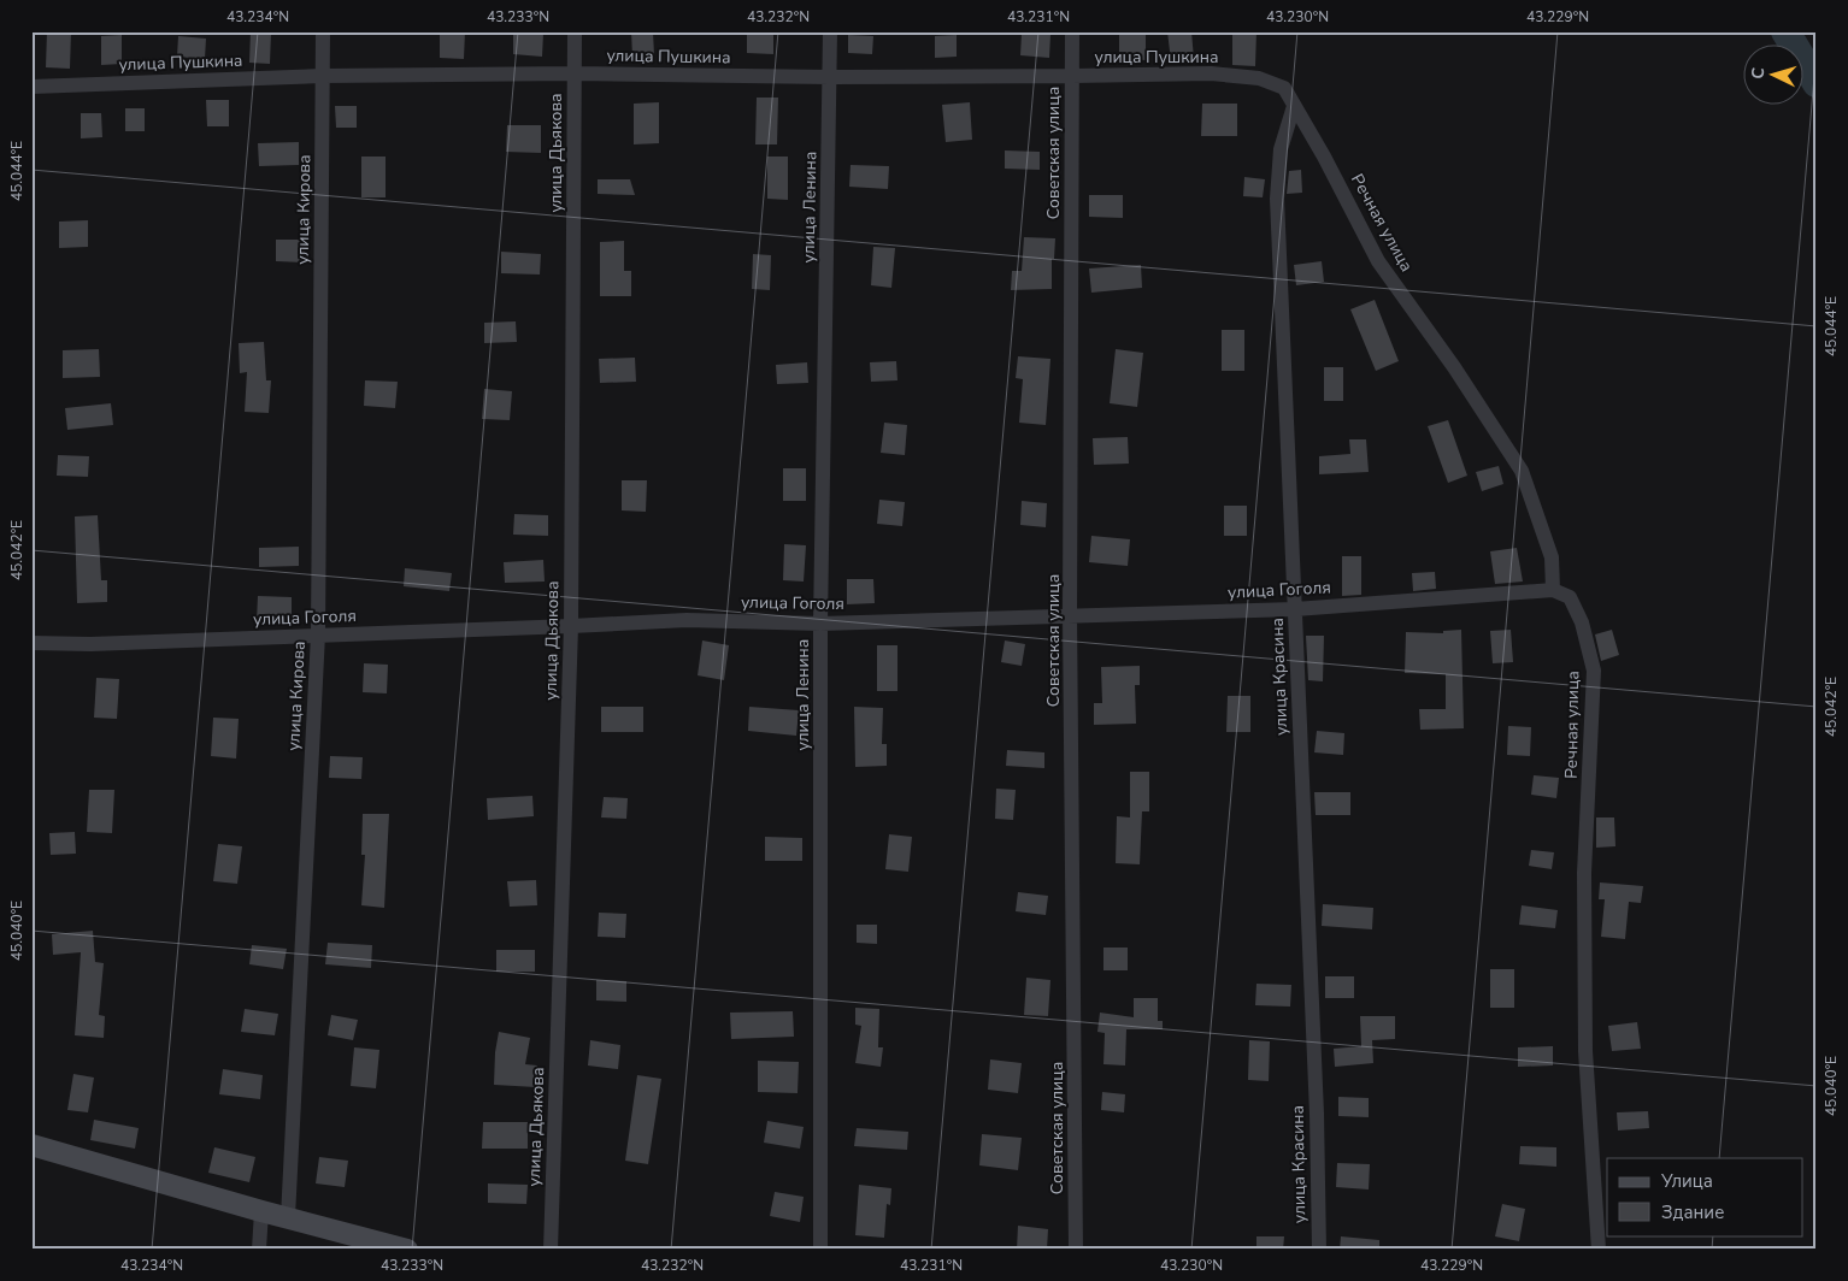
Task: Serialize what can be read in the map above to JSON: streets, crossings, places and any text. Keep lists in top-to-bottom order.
{
  "streets": {
    "street": [
      "улица Пушкина",
      "улица Дьякова",
      "Советская улица",
      "улица Ленина",
      "улица Кирова",
      "Речная улица",
      "улица Гоголя",
      "улица Красина"
    ]
  },
  "crossings": [
    ["улица Пушкина", "улица Дьякова"],
    ["улица Пушкина", "Советская улица"],
    ["улица Пушкина", "улица Ленина"],
    ["улица Пушкина", "улица Кирова"],
    ["улица Пушкина", "Речная улица"],
    ["улица Пушкина", "улица Красина"],
    ["улица Дьякова", "улица Гоголя"],
    ["Советская улица", "улица Гоголя"],
    ["улица Ленина", "улица Гоголя"],
    ["улица Кирова", "улица Гоголя"],
    ["Речная улица", "улица Гоголя"],
    ["Речная улица", "улица Красина"],
    ["улица Гоголя", "улица Красина"]
  ],
  "legend": ["Улица", "Здание"],
  "north": "left",
  "coordinates": [
    "43.234°N",
    "43.233°N",
    "43.232°N",
    "43.231°N",
    "43.230°N",
    "43.229°N",
    "45.044°E",
    "45.042°E",
    "45.040°E"
  ]
}
